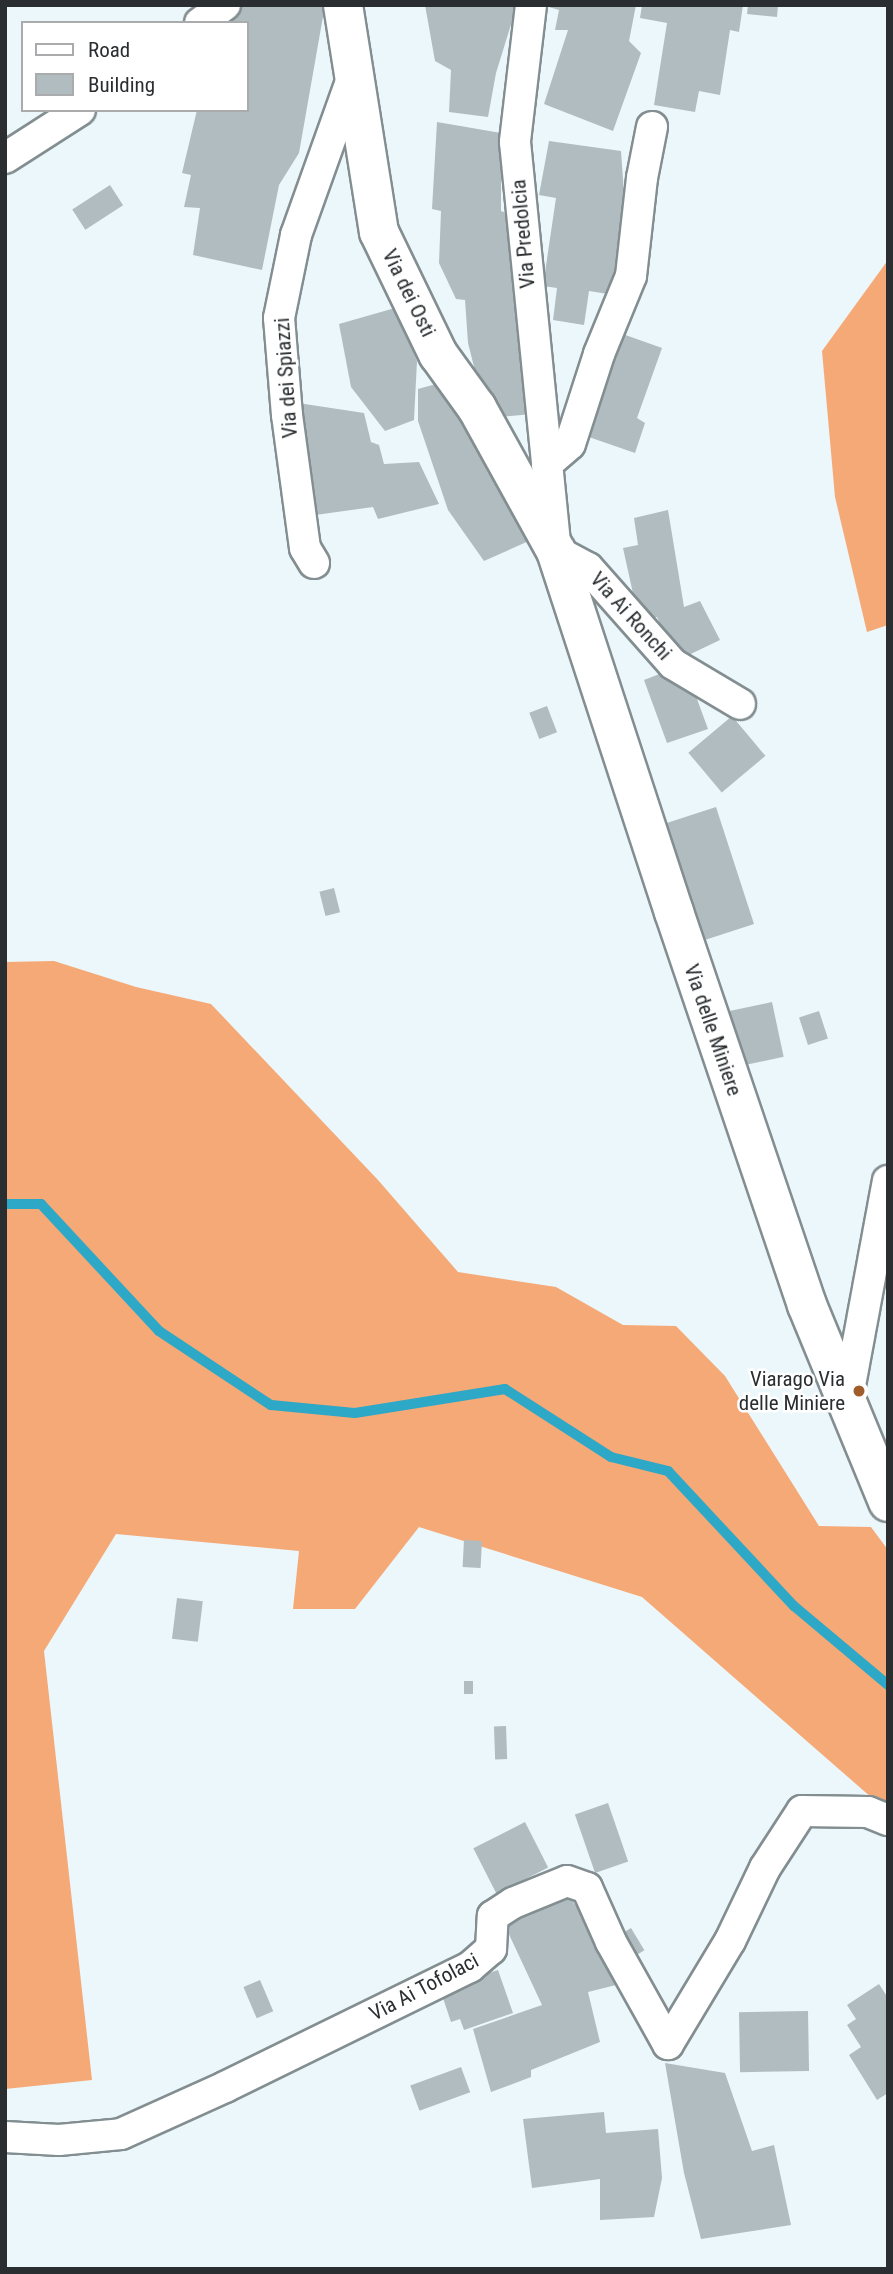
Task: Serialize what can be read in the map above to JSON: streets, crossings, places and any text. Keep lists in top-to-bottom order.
{
  "streets": {
    "street": [
      "Via Predolcia",
      "Via dei Osti",
      "Via dei Spiazzi",
      "Via Ai Ronchi",
      "Via delle Miniere",
      "Via Ai Tofolaci"
    ]
  },
  "crossings": [
    ["Via Predolcia", "Via dei Osti"],
    ["Via Predolcia", "Via Ai Ronchi"],
    ["Via Predolcia", "Via delle Miniere"],
    ["Via dei Osti", "Via dei Spiazzi"],
    ["Via dei Osti", "Via Ai Ronchi"],
    ["Via dei Osti", "Via delle Miniere"],
    ["Via Ai Ronchi", "Via delle Miniere"]
  ],
  "places": ["Viarago Via delle Miniere"],
  "legend": ["Road", "Building"]
}
